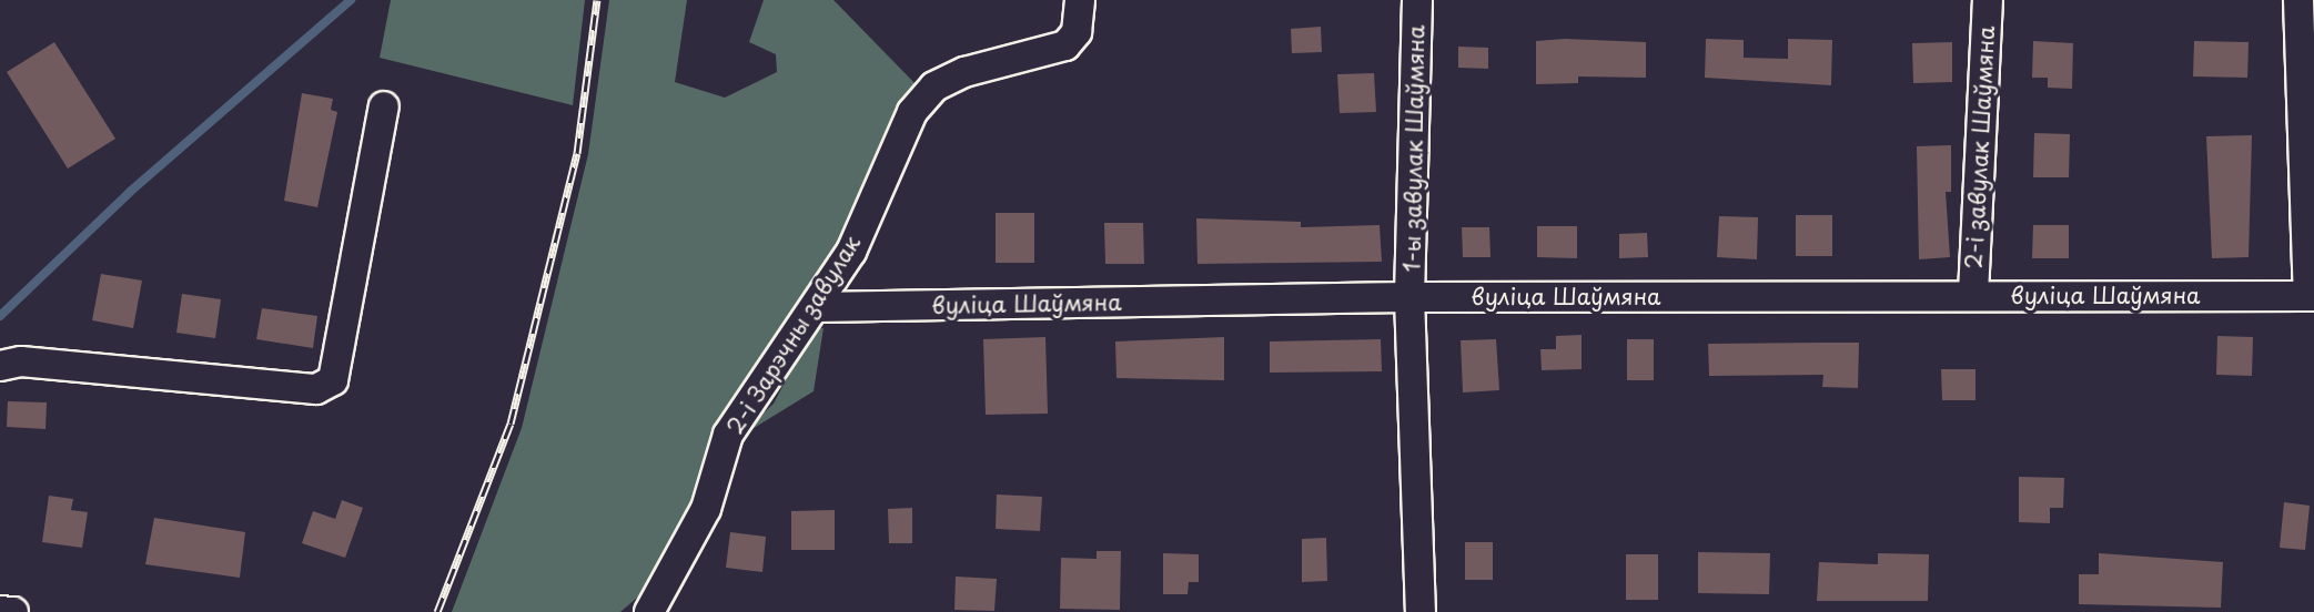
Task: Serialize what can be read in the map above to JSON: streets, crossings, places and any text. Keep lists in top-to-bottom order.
{
  "streets": {
    "street": [
      "2-і завулак Шаўмяна",
      "1-ы завулак Шаўмяна",
      "вуліца Шаўмяна",
      "2-і Зарэчны завулак"
    ]
  },
  "crossings": [
    ["2-і завулак Шаўмяна", "вуліца Шаўмяна"],
    ["1-ы завулак Шаўмяна", "вуліца Шаўмяна"],
    ["вуліца Шаўмяна", "2-і Зарэчны завулак"]
  ]
}
